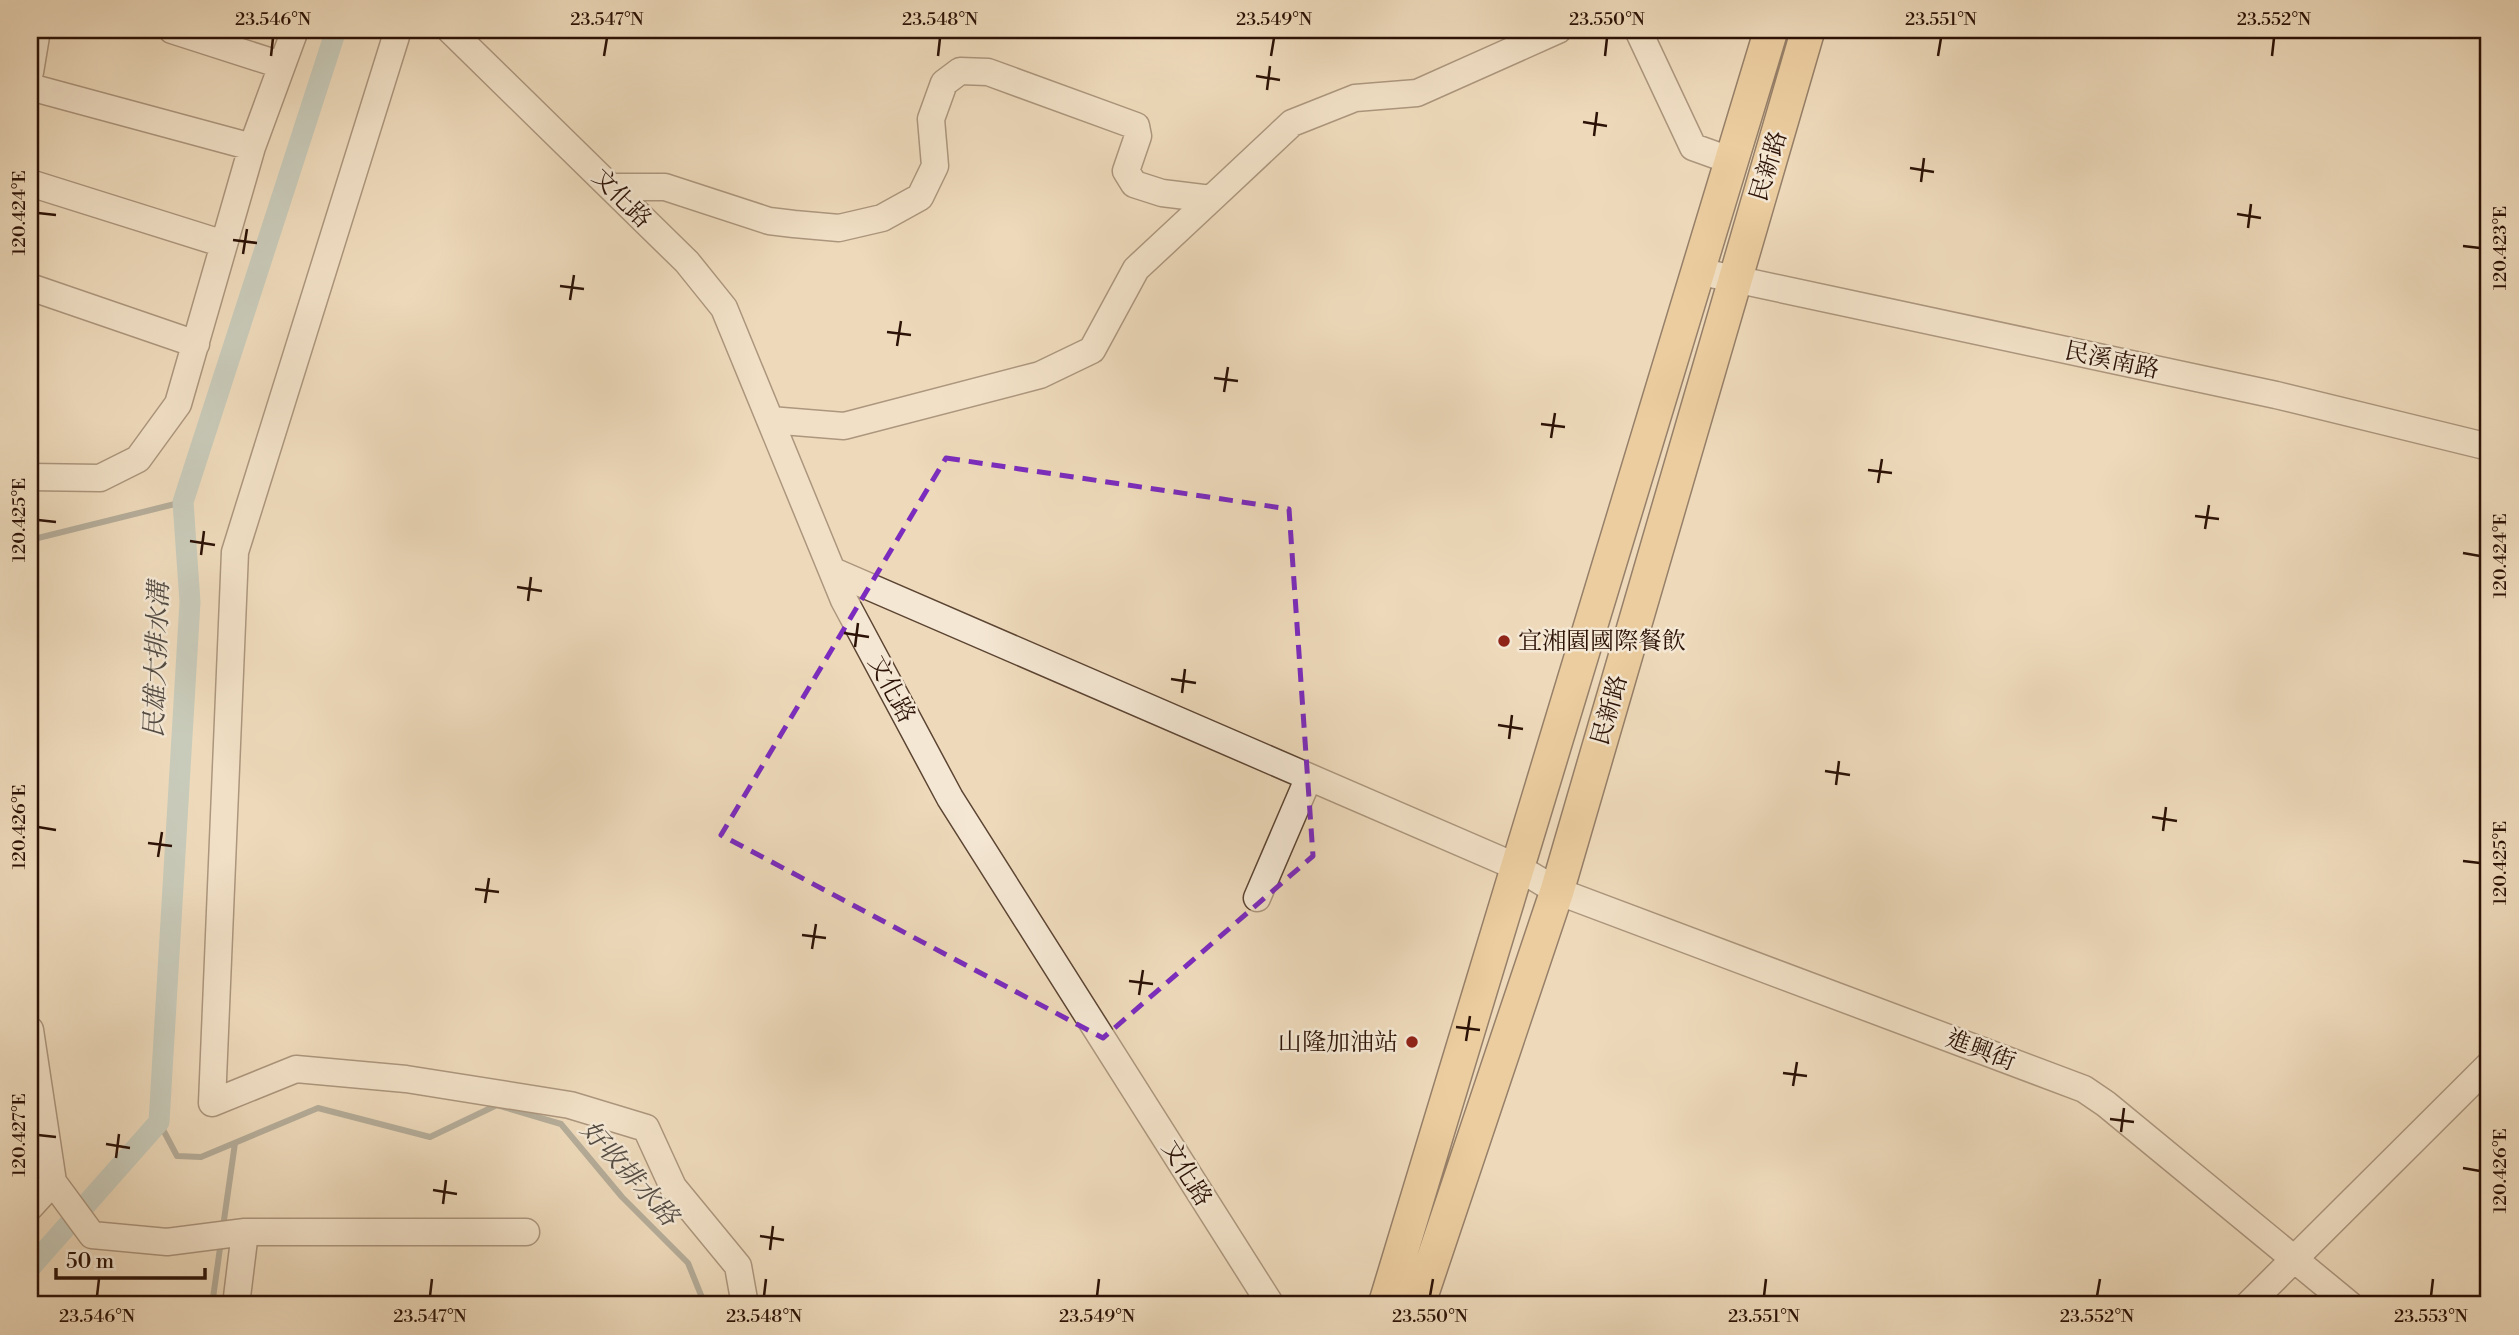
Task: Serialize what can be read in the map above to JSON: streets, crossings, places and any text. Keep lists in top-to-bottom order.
{
  "streets": {
    "main road": ["民新路"],
    "street": ["文化路", "民溪南路", "進興街"]
  },
  "crossings": [
    ["民新路", "民溪南路"],
    ["民新路", "進興街"],
    ["文化路", "進興街"]
  ],
  "water": ["民雄大排水溝", "好收排水路"],
  "places": ["宜湘園國際餐飲", "山隆加油站"],
  "scale_bar": "50 m",
  "coordinates": [
    "23.546°N",
    "23.547°N",
    "23.548°N",
    "23.549°N",
    "23.550°N",
    "23.551°N",
    "23.552°N",
    "120.424°E",
    "120.423°E",
    "120.425°E",
    "120.426°E",
    "120.427°E",
    "23.553°N"
  ]
}
